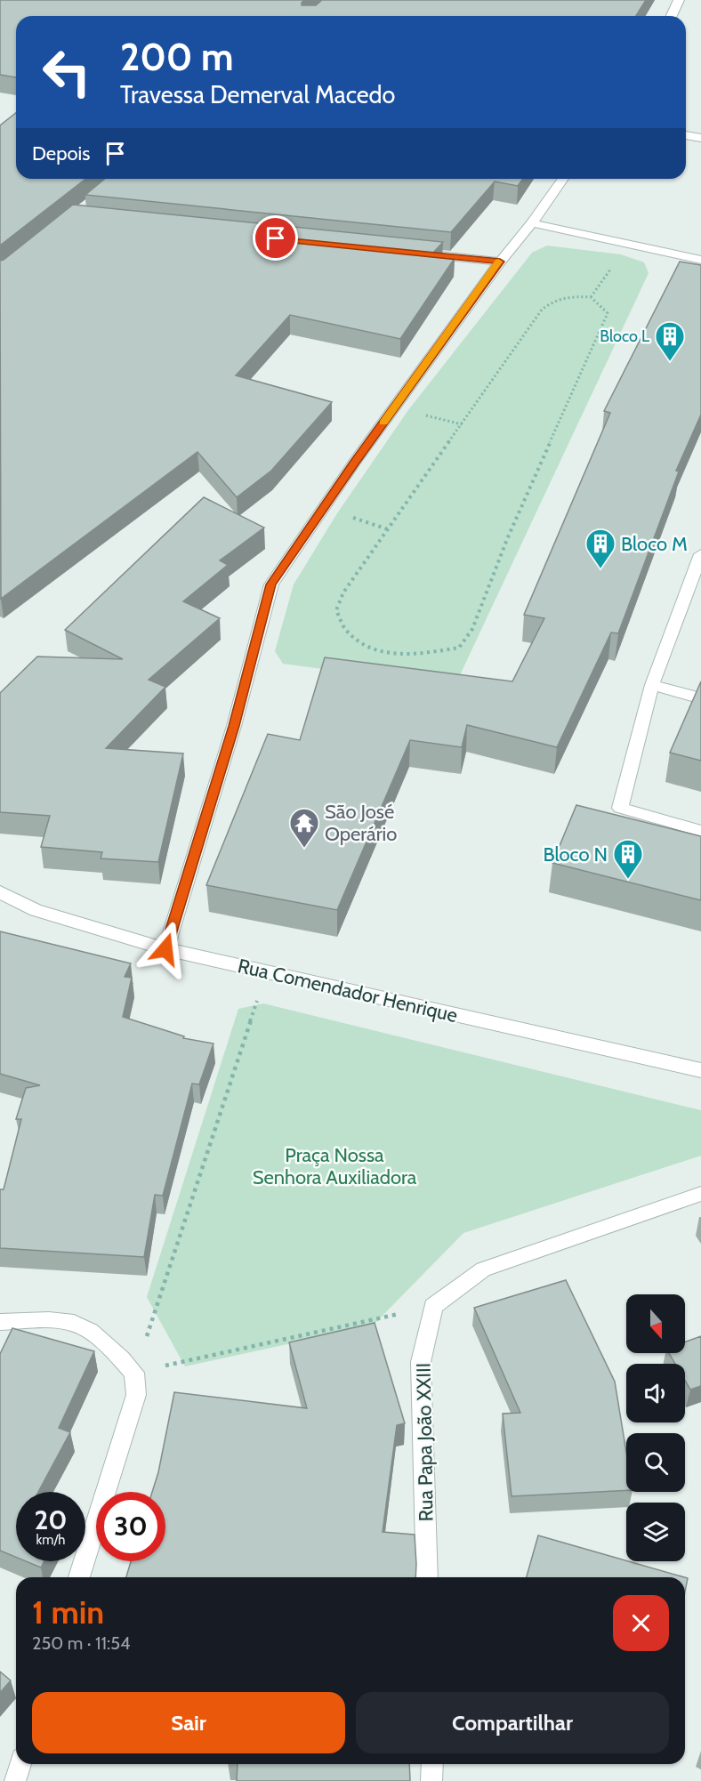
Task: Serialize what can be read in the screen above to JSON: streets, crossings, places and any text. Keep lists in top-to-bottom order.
{
  "streets": {
    "street": ["Rua Comendador Henrique", "Rua Papa João XXIII"]
  },
  "parks": ["Praça Nossa Senhora Auxiliadora"],
  "places": {
    "building": ["Bloco L", "Bloco M", "Bloco N"],
    "temple": ["São José Operário"]
  },
  "north": "bottom",
  "page": {
    "turn": ["200 m", "Travessa Demerval Macedo"],
    "then": "Depois",
    "speed": "20 km/h",
    "limit": "30",
    "heading": ["1 min", "250 m · 11:54"],
    "buttons": ["Sair", "Compartilhar"]
  }
}
